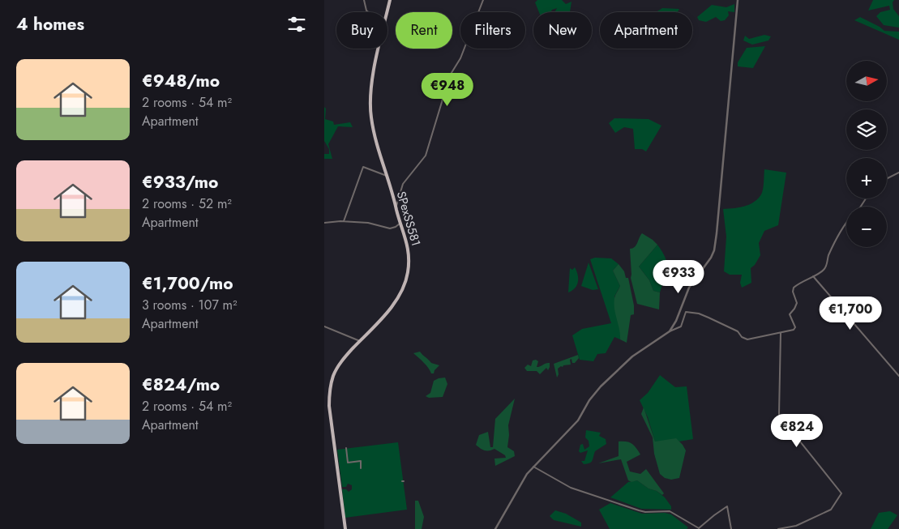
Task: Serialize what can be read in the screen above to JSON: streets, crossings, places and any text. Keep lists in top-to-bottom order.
{
  "streets": {
    "main road": ["SPexSS581"]
  },
  "north": "right",
  "page": {
    "heading": "4 homes",
    "chip": [
      "Buy",
      "Rent",
      "Filters",
      "New",
      "Apartment"
    ],
    "list": [
      {
        "name": "€948/mo",
        "note": "2 rooms · 54 m² · Apartment"
      },
      {
        "name": "€933/mo",
        "note": "2 rooms · 52 m² · Apartment"
      },
      {
        "name": "€1,700/mo",
        "note": "3 rooms · 107 m² · Apartment"
      },
      {
        "name": "€824/mo",
        "note": "2 rooms · 54 m² · Apartment"
      }
    ],
    "map_buttons": ["+", "−"],
    "price": [
      "€948",
      "€933",
      "€1,700",
      "€824"
    ]
  }
}
